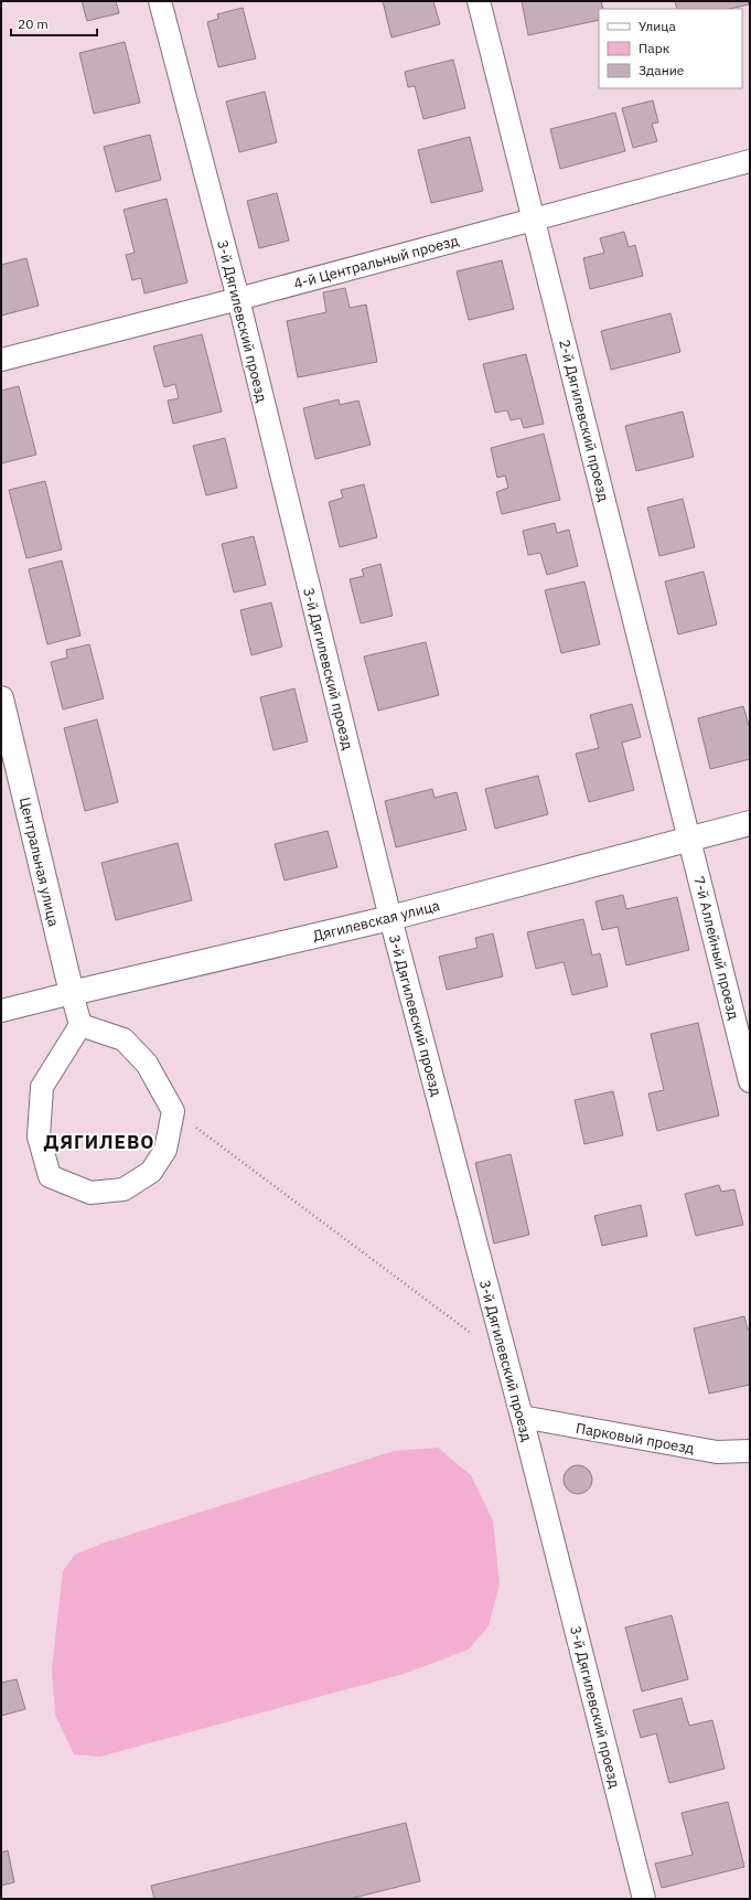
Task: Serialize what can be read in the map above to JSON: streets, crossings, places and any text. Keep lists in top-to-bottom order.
{
  "streets": {
    "street": [
      "4-й Центральный проезд",
      "3-й Дягилевский проезд",
      "2-й Дягилевский проезд",
      "Центральная улица",
      "Дягилевская улица",
      "7-й Аллейный проезд",
      "Парковый проезд"
    ]
  },
  "crossings": [
    ["4-й Центральный проезд", "3-й Дягилевский проезд"],
    ["4-й Центральный проезд", "2-й Дягилевский проезд"],
    ["3-й Дягилевский проезд", "Дягилевская улица"],
    ["3-й Дягилевский проезд", "Парковый проезд"],
    ["2-й Дягилевский проезд", "Дягилевская улица"],
    ["2-й Дягилевский проезд", "7-й Аллейный проезд"],
    ["Центральная улица", "Дягилевская улица"],
    ["Дягилевская улица", "7-й Аллейный проезд"]
  ],
  "districts": ["ДЯГИЛЕВО"],
  "legend": ["Улица", "Парк", "Здание"],
  "scale_bar": "20 m"
}
